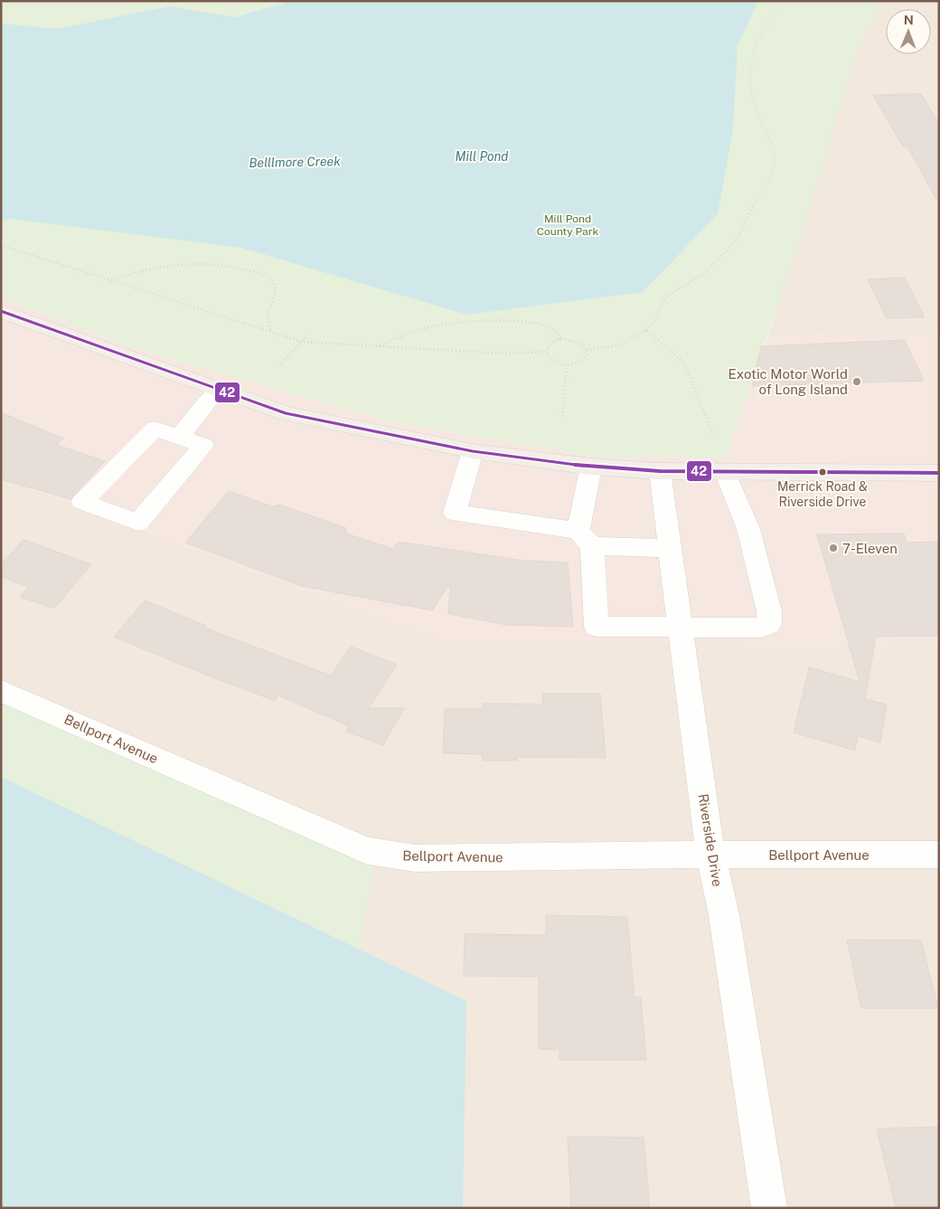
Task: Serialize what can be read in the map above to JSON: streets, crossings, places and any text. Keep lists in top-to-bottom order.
{
  "streets": {
    "street": ["Bellport Avenue", "Riverside Drive"]
  },
  "crossings": [
    ["Bellport Avenue", "Riverside Drive"]
  ],
  "water": ["Mill Pond", "Belllmore Creek"],
  "parks": ["Mill Pond County Park"],
  "places": ["Exotic Motor World of Long Island", "Merrick Road & Riverside Drive", "7-Eleven"],
  "lines": ["transit line 42"],
  "north": "top"
}
